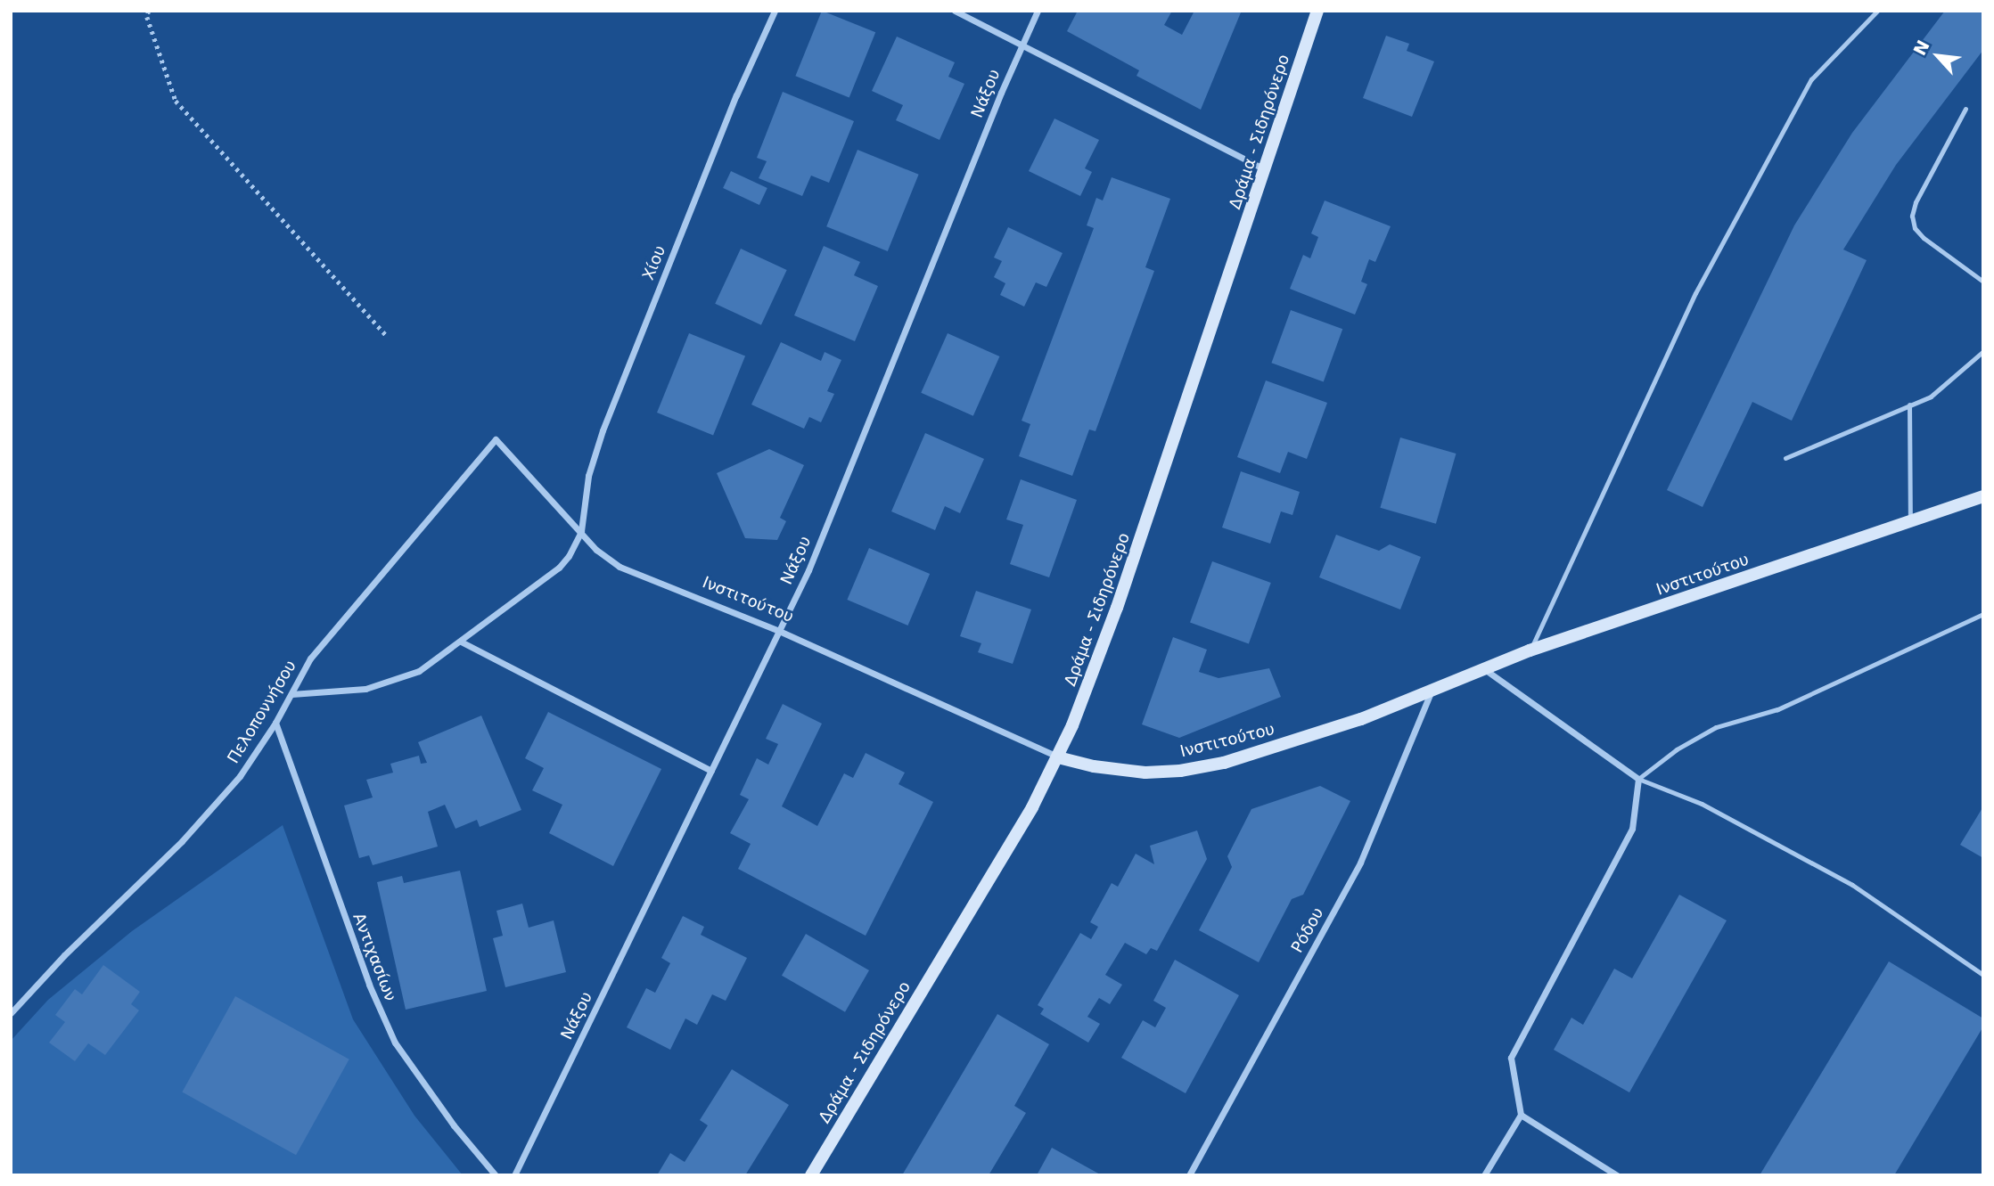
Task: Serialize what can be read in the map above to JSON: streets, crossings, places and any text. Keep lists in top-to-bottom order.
{
  "streets": {
    "street": [
      "Νάξου",
      "Δράμα - Σιδηρόνερο",
      "Χίου",
      "Ινστιτούτου",
      "Πελοποννήσου",
      "Ρόδου",
      "Αντιχασίων"
    ]
  },
  "crossings": [
    ["Νάξου", "Ινστιτούτου"],
    ["Δράμα - Σιδηρόνερο", "Ινστιτούτου"],
    ["Χίου", "Ινστιτούτου"],
    ["Ινστιτούτου", "Πελοποννήσου"],
    ["Ινστιτούτου", "Ρόδου"],
    ["Πελοποννήσου", "Αντιχασίων"]
  ],
  "north": "top left"
}
